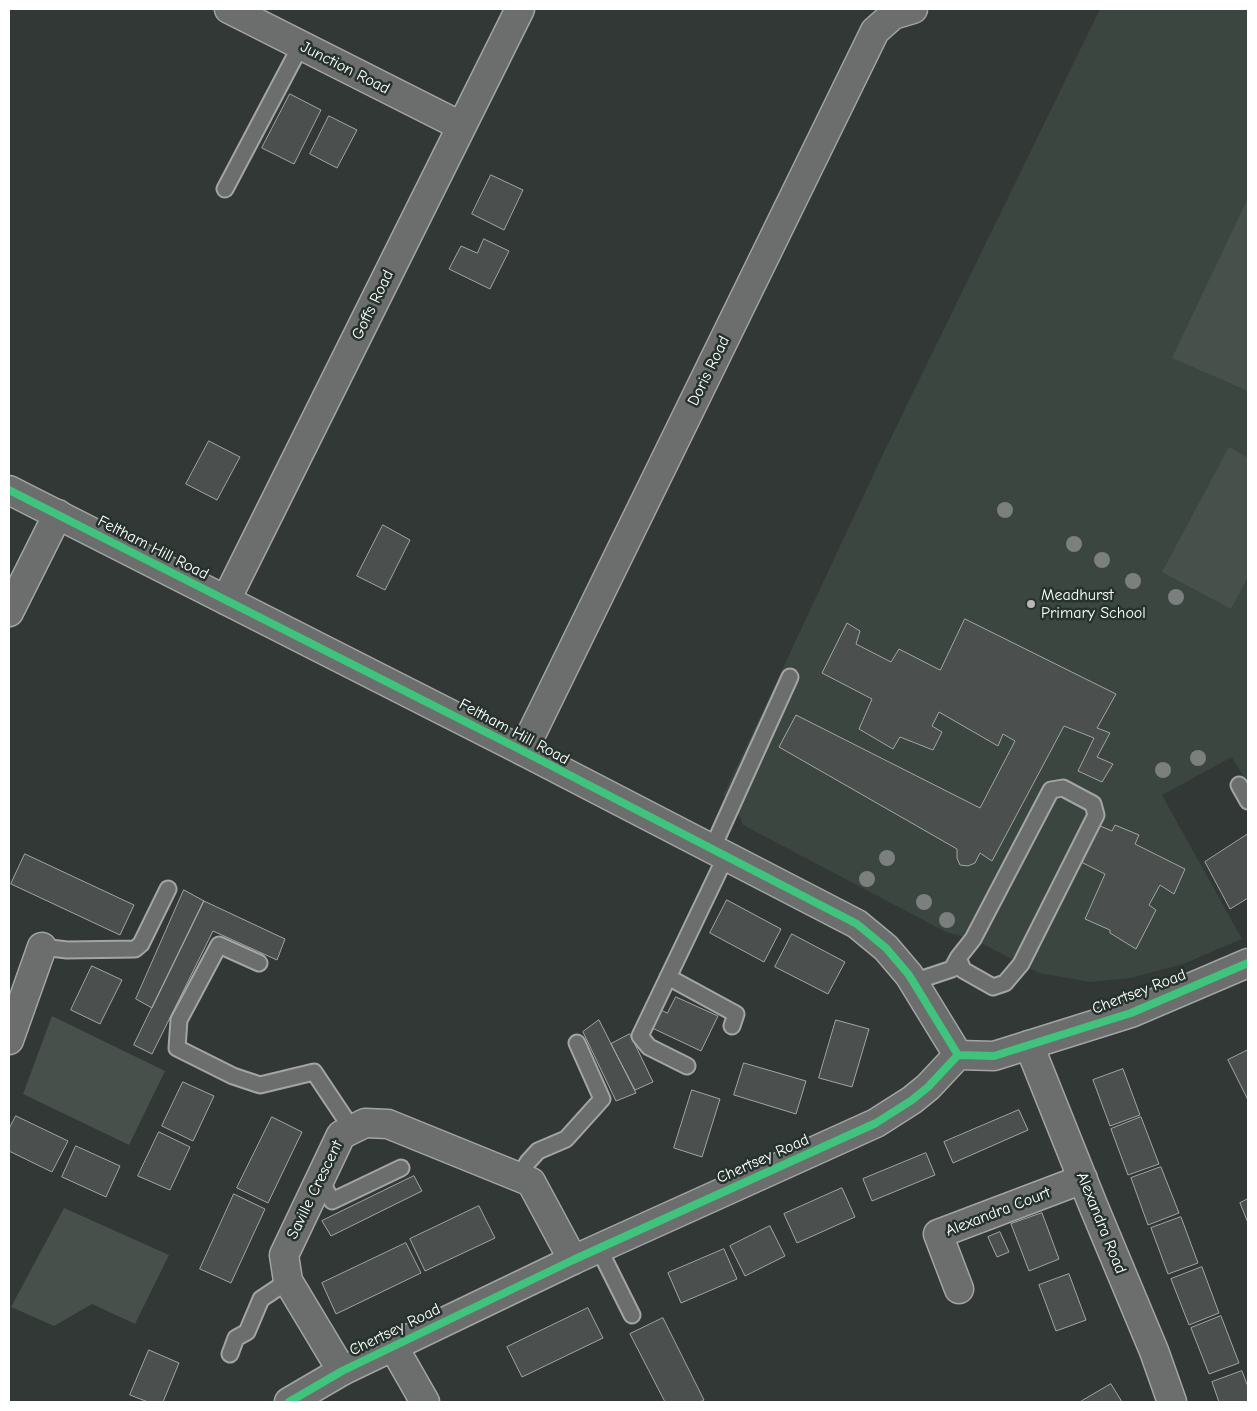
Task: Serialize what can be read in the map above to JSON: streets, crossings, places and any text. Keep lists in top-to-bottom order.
{
  "streets": {
    "street": [
      "Junction Road",
      "Goffs Road",
      "Doris Road",
      "Feltham Hill Road",
      "Chertsey Road",
      "Saville Crescent",
      "Alexandra Court",
      "Alexandra Road"
    ]
  },
  "crossings": [
    ["Junction Road", "Goffs Road"],
    ["Goffs Road", "Feltham Hill Road"],
    ["Doris Road", "Feltham Hill Road"],
    ["Feltham Hill Road", "Chertsey Road"],
    ["Chertsey Road", "Saville Crescent"],
    ["Chertsey Road", "Alexandra Road"],
    ["Alexandra Court", "Alexandra Road"]
  ],
  "places": ["Meadhurst Primary School"]
}
